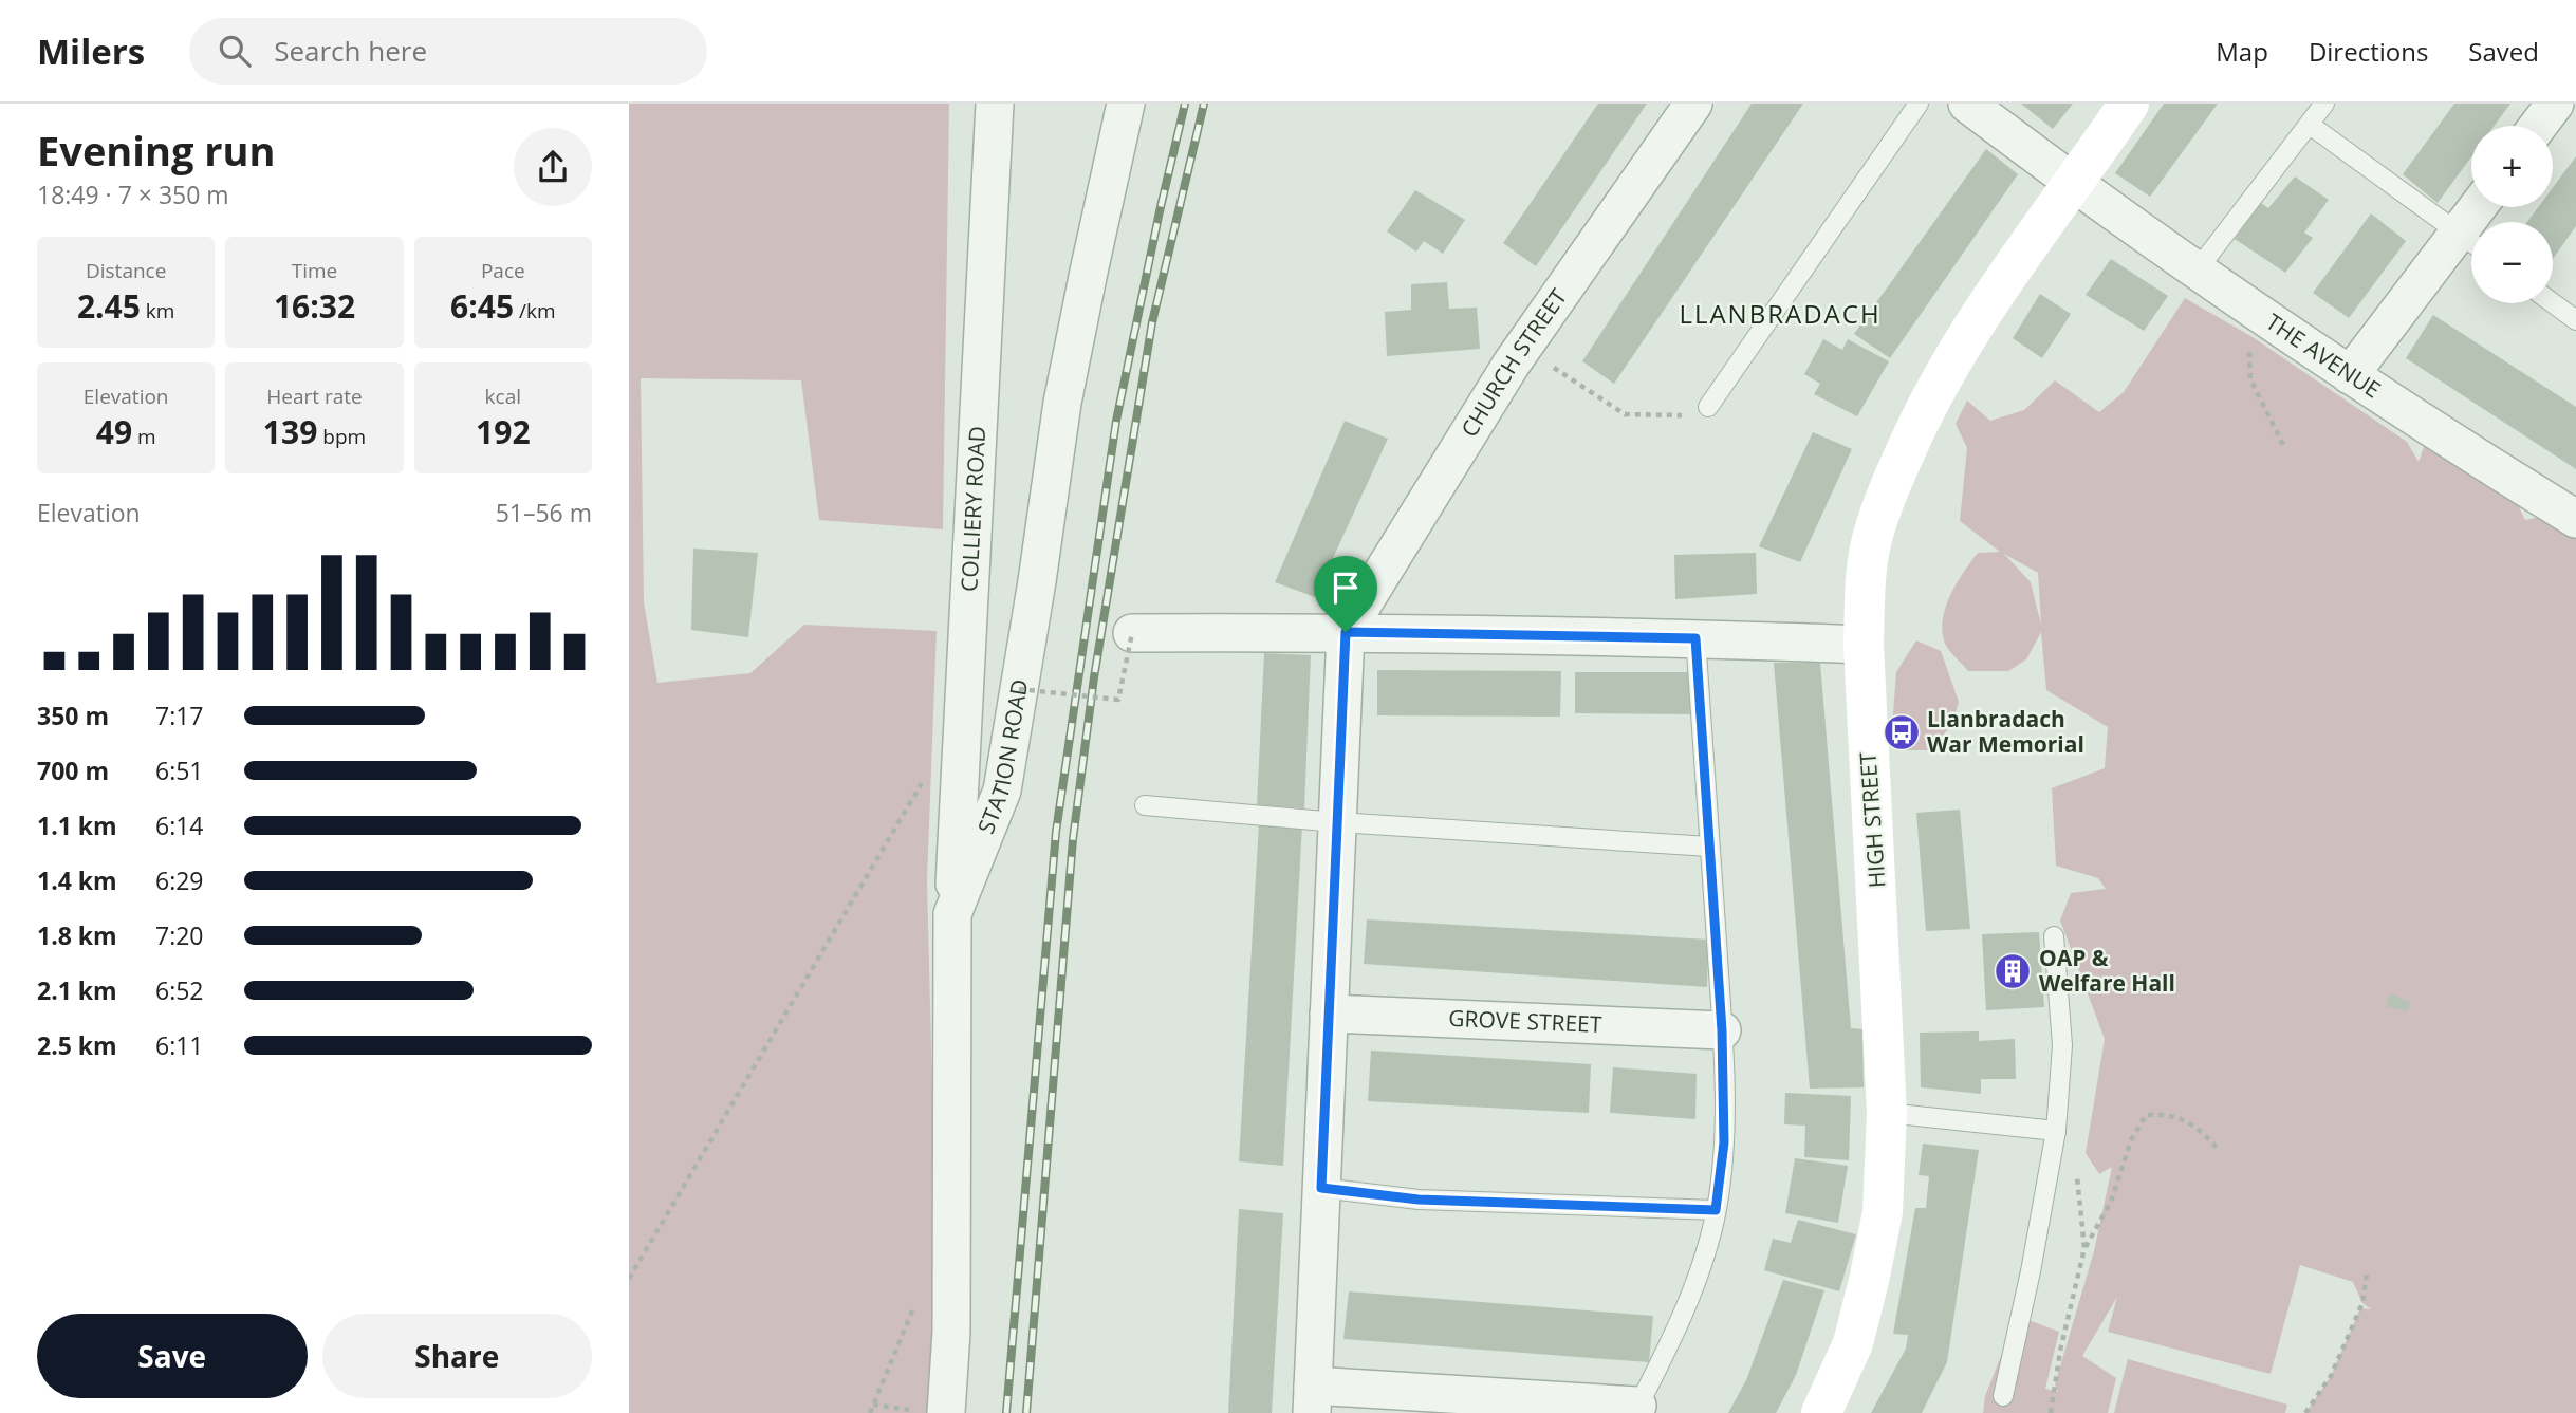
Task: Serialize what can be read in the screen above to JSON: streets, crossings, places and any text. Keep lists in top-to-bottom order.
{
  "streets": {
    "street": [
      "THE AVENUE",
      "CHURCH STREET",
      "COLLIERY ROAD",
      "STATION ROAD",
      "HIGH STREET",
      "GROVE STREET"
    ]
  },
  "crossings": [
    ["THE AVENUE", "HIGH STREET"],
    ["COLLIERY ROAD", "STATION ROAD"]
  ],
  "districts": ["LLANBRADACH"],
  "places": {
    "bus stop": ["Llanbradach War Memorial"],
    "building": ["OAP & Welfare Hall"]
  },
  "page": {
    "header": "Milers",
    "search": "Search here",
    "nav": ["Map", "Directions", "Saved"],
    "heading": ["Evening run", "18:49 · 7 × 350 m"],
    "map_buttons": ["+", "−"],
    "stats": [
      ["Distance", "2.45 km"],
      ["Time", "16:32"],
      ["Pace", "6:45 /km"],
      ["Elevation", "49 m"],
      ["Heart rate", "139 bpm"],
      ["kcal", "192"]
    ],
    "chart": ["Elevation", "51–56 m"],
    "list": [
      {
        "name": "350 m",
        "note": "7:17"
      },
      {
        "name": "700 m",
        "note": "6:51"
      },
      {
        "name": "1.1 km",
        "note": "6:14"
      },
      {
        "name": "1.4 km",
        "note": "6:29"
      },
      {
        "name": "1.8 km",
        "note": "7:20"
      },
      {
        "name": "2.1 km",
        "note": "6:52"
      },
      {
        "name": "2.5 km",
        "note": "6:11"
      }
    ],
    "buttons": ["Save", "Share"]
  }
}
